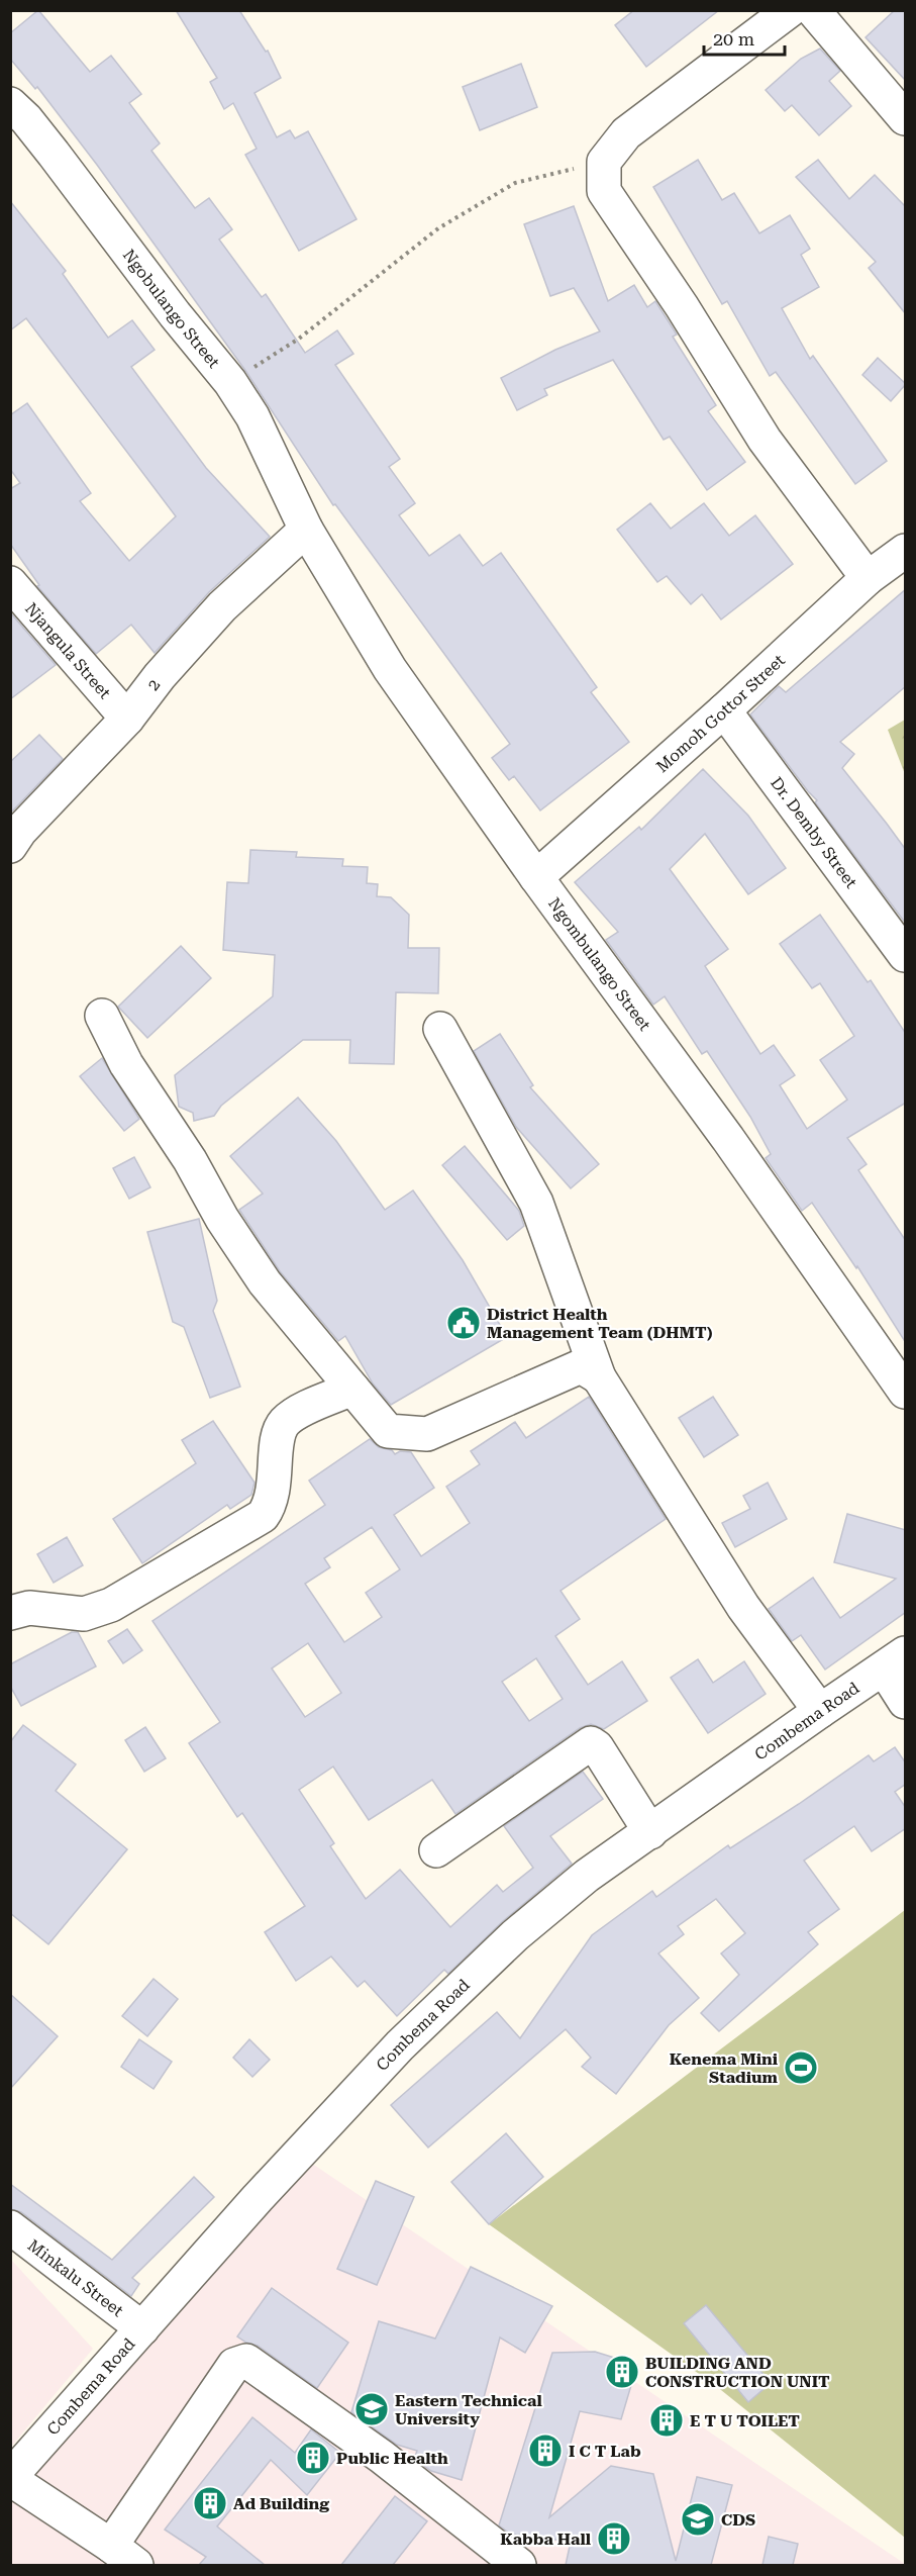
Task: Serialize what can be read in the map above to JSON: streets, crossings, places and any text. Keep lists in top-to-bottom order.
{
  "streets": {
    "street": [
      "Ngobulango Street",
      "Njangula Street",
      "2",
      "Momoh Gottor Street",
      "Dr. Demby Street",
      "Ngombulango Street",
      "Combema Road",
      "Minkalu Street"
    ]
  },
  "crossings": [
    ["Ngobulango Street", "2"],
    ["Ngobulango Street", "Ngombulango Street"],
    ["Njangula Street", "2"],
    ["2", "Ngombulango Street"],
    ["Momoh Gottor Street", "Dr. Demby Street"],
    ["Momoh Gottor Street", "Ngombulango Street"],
    ["Combema Road", "Minkalu Street"]
  ],
  "places": {
    "public building": ["District Health Management Team (DHMT)"],
    "sports": ["Kenema Mini Stadium"],
    "building": [
      "BUILDING AND CONSTRUCTION UNIT",
      "E T U TOILET",
      "I C T Lab",
      "Public Health",
      "Ad Building",
      "Kabba Hall"
    ],
    "school or university": ["Eastern Technical University", "CDS"]
  },
  "scale_bar": "20 m"
}
